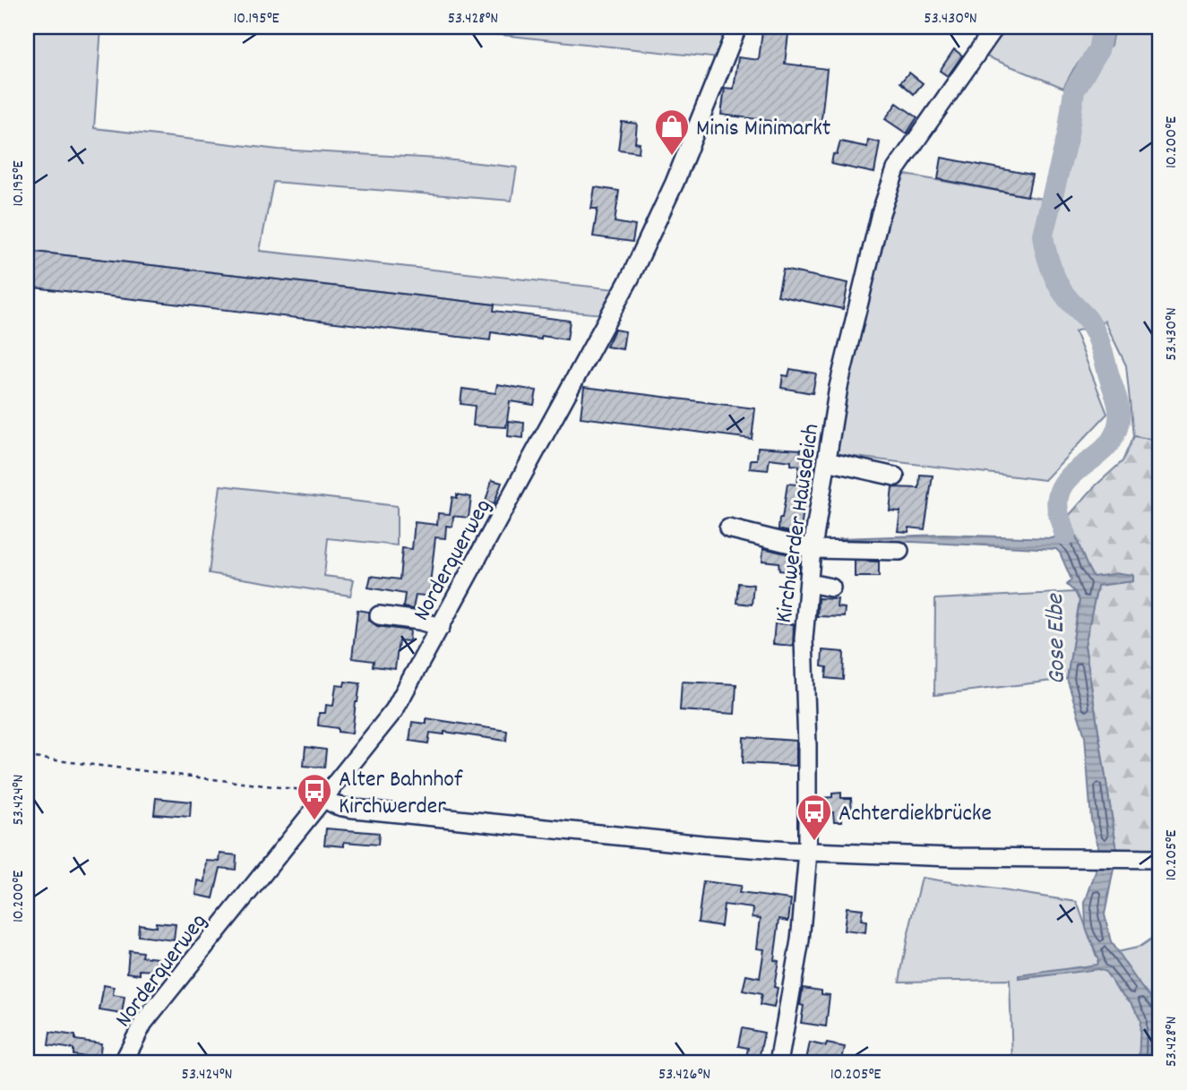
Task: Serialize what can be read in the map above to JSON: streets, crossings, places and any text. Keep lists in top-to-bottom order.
{
  "streets": {
    "street": ["Kirchwerder Hausdeich", "Norderquerweg"]
  },
  "water": ["Gose Elbe"],
  "places": {
    "shop": ["Minis Minimarkt"],
    "bus stop": ["Alter Bahnhof Kirchwerder", "Achterdiekbrücke"]
  },
  "coordinates": [
    "10.195°E",
    "53.428°N",
    "53.430°N",
    "10.200°E",
    "53.424°N",
    "10.205°E",
    "53.426°N"
  ]
}
